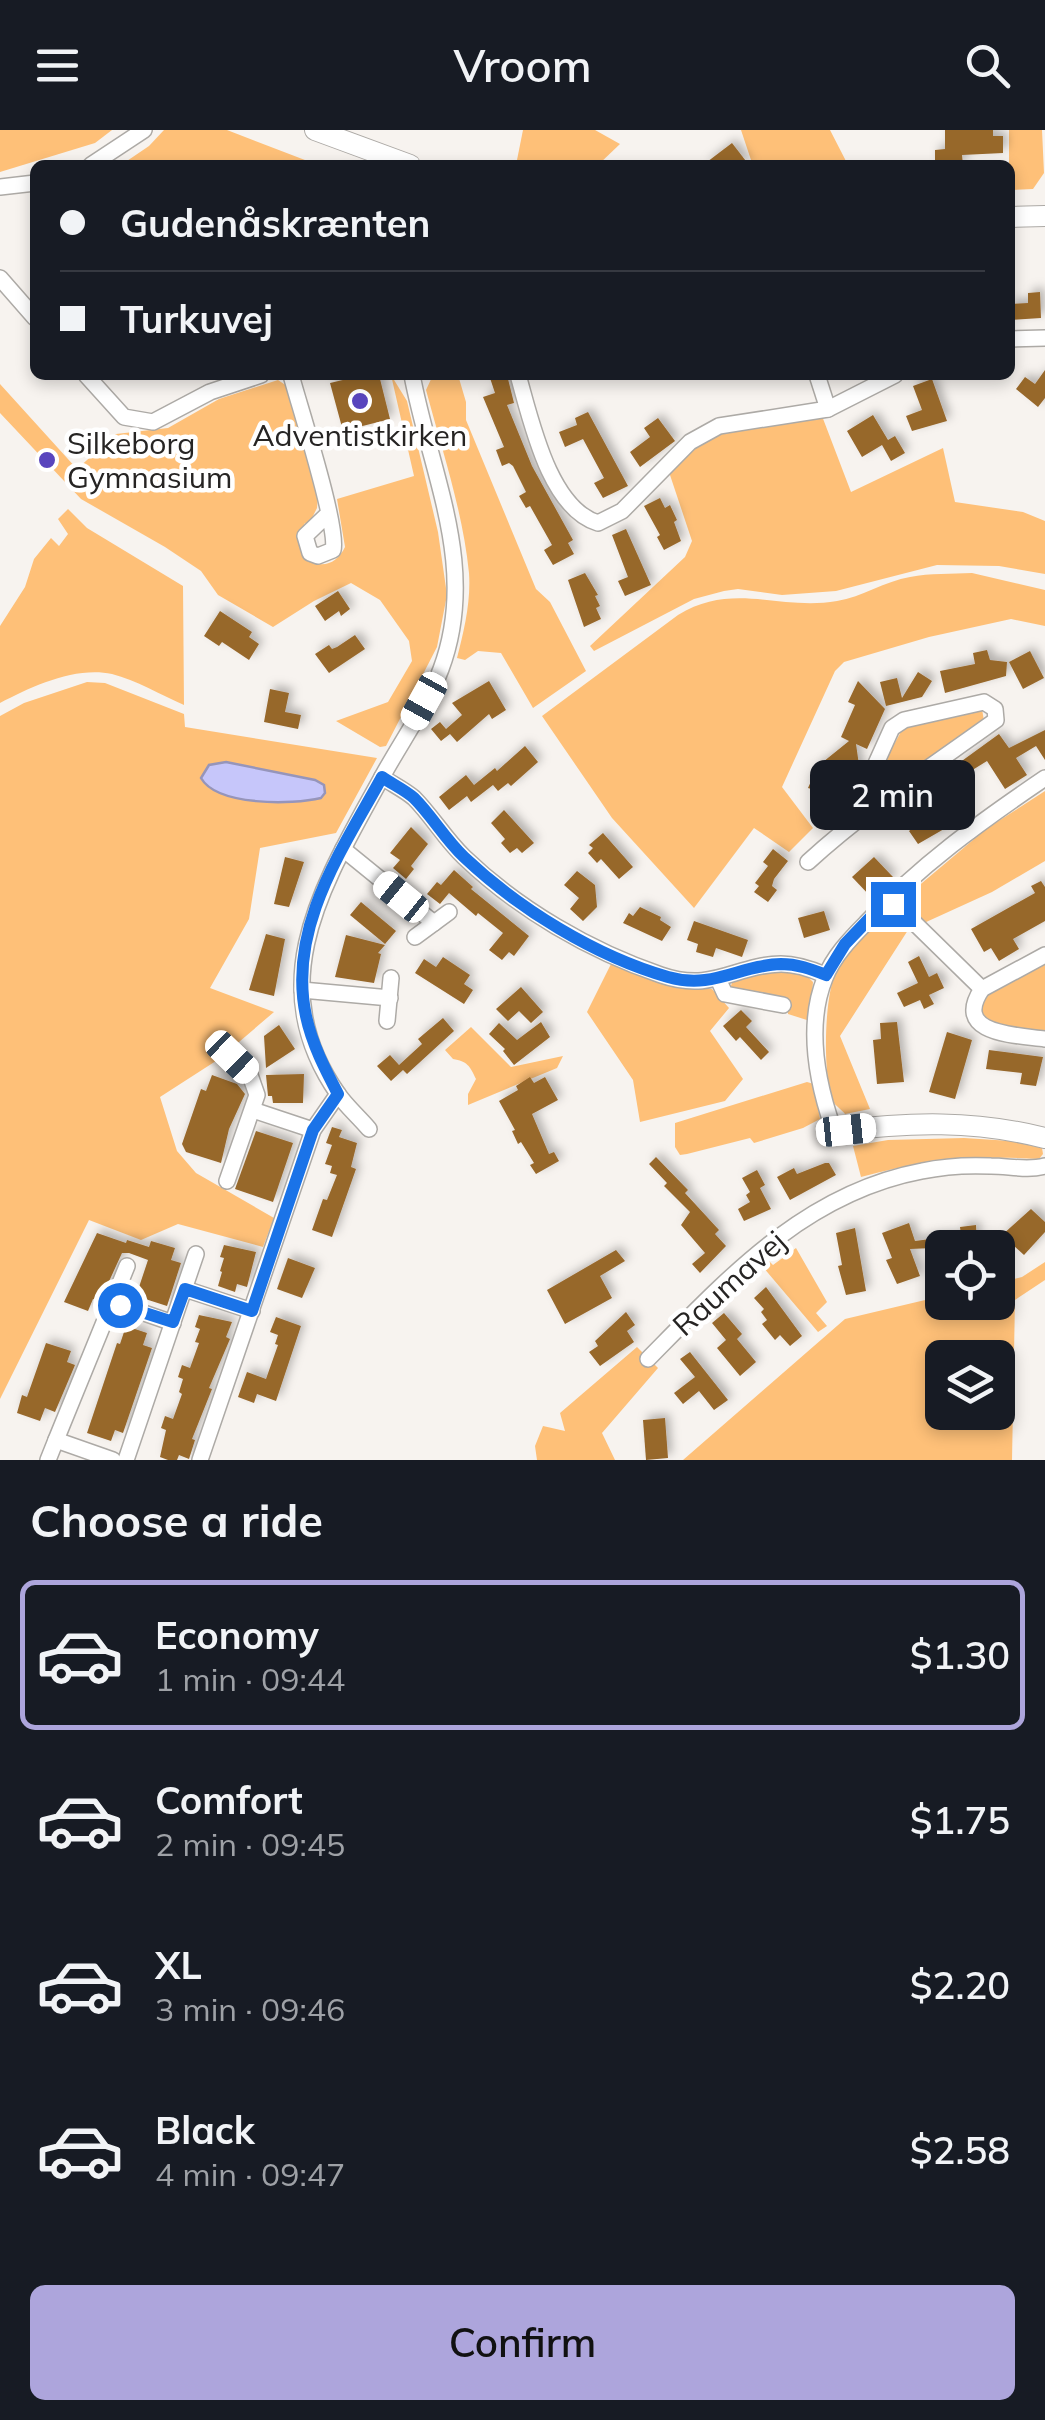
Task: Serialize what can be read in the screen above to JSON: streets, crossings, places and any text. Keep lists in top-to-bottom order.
{
  "streets": {
    "street": ["Raumavej"]
  },
  "places": ["Adventistkirken", "Silkeborg Gymnasium"],
  "page": {
    "header": "Vroom",
    "banner": ["Gudenåskrænten", "Turkuvej"],
    "bubble": "2 min",
    "heading": "Choose a ride",
    "list": [
      {
        "name": "Economy",
        "note": "1 min · 09:44",
        "value": "$1.30"
      },
      {
        "name": "Comfort",
        "note": "2 min · 09:45",
        "value": "$1.75"
      },
      {
        "name": "XL",
        "note": "3 min · 09:46",
        "value": "$2.20"
      },
      {
        "name": "Black",
        "note": "4 min · 09:47",
        "value": "$2.58"
      }
    ],
    "buttons": "Confirm"
  }
}
